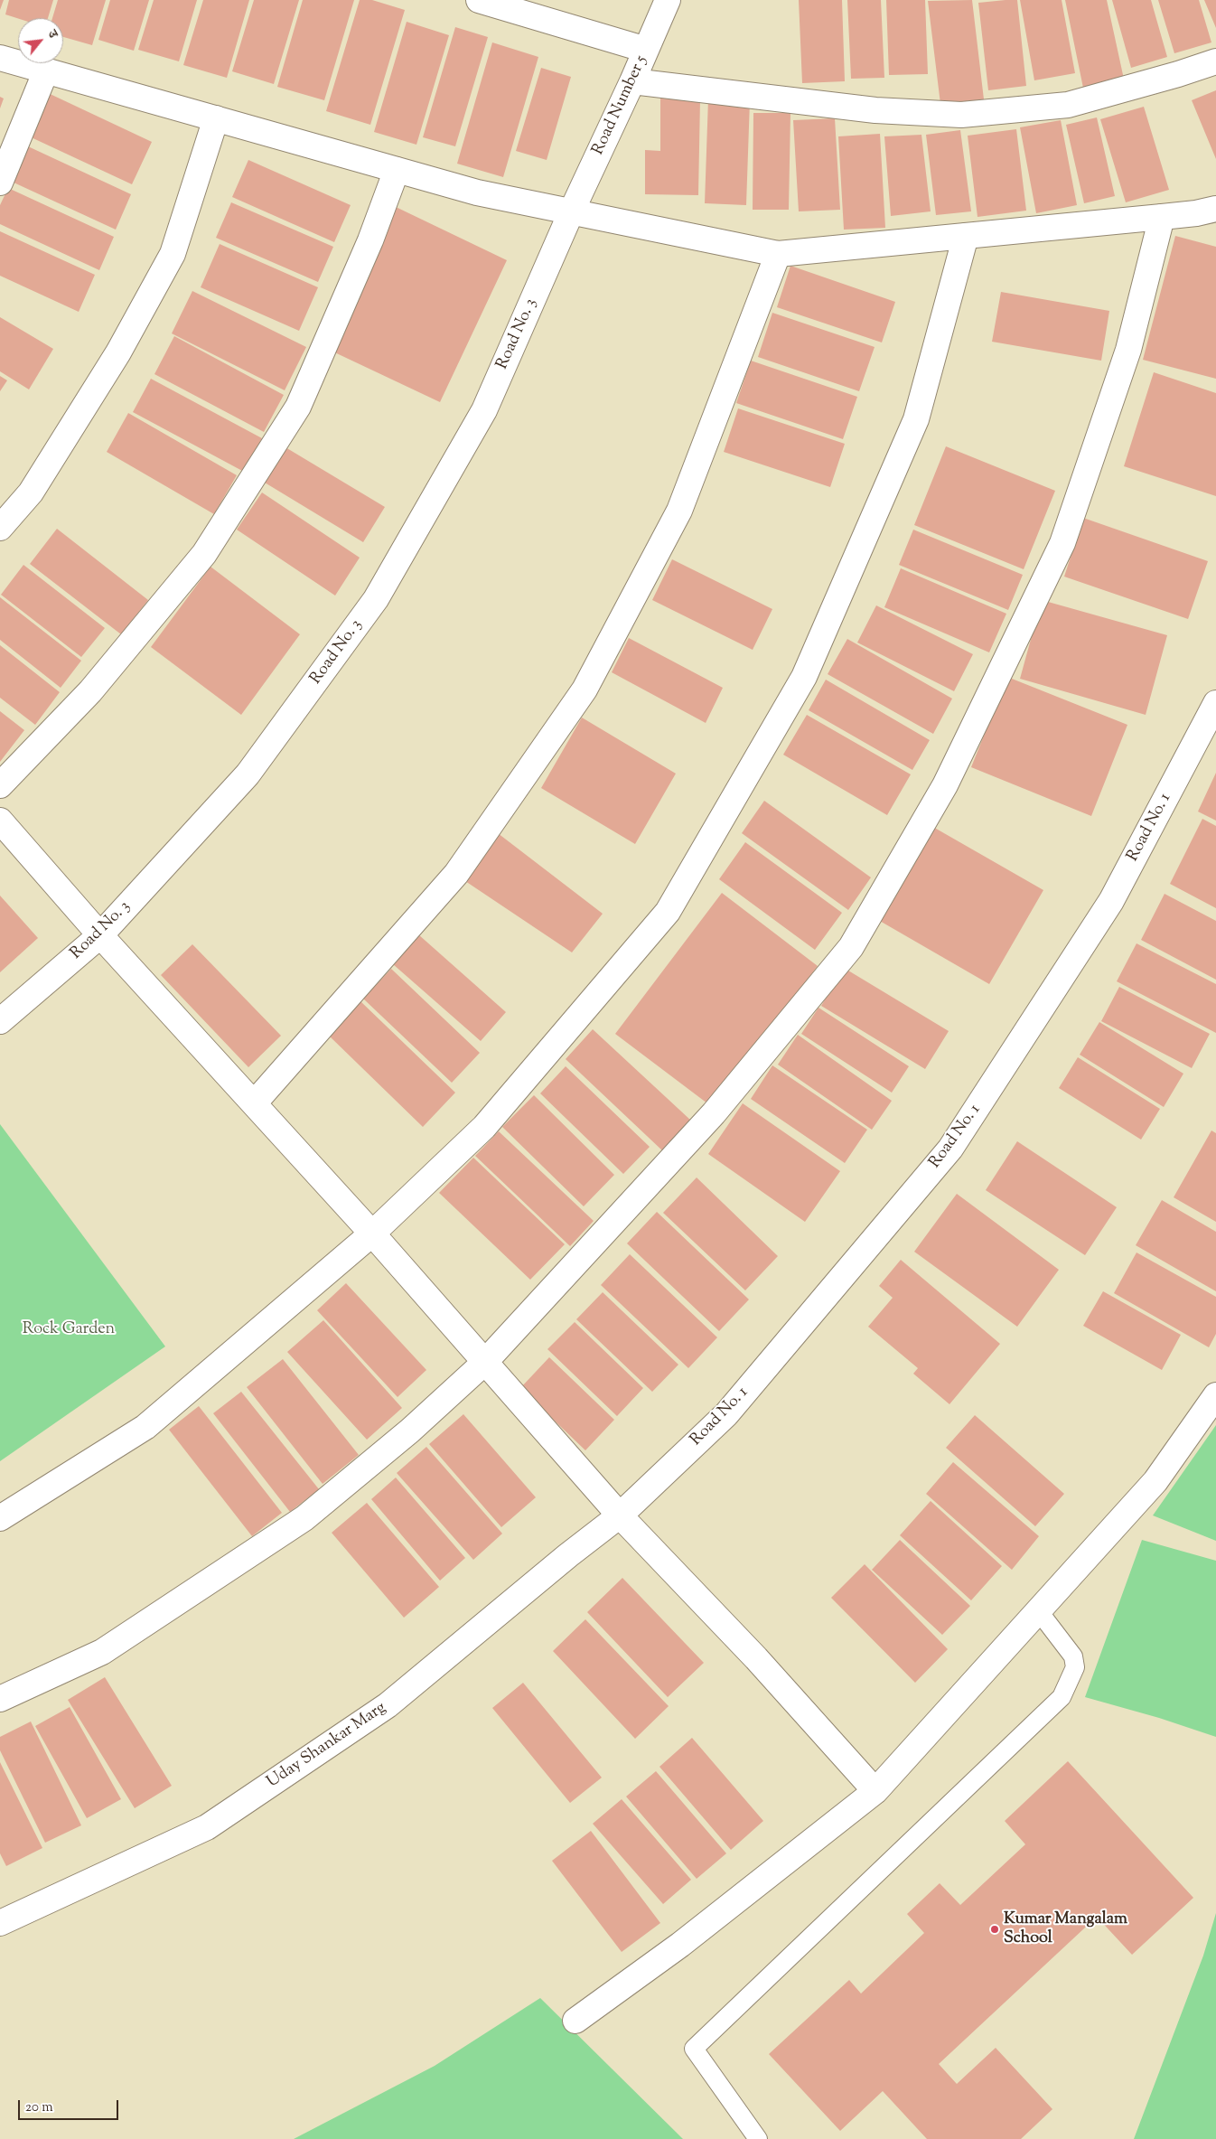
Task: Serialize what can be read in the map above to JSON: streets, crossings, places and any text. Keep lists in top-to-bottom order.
{
  "streets": {
    "street": [
      "Road Number 5",
      "Road No. 3",
      "Road No. 1",
      "Uday Shankar Marg"
    ]
  },
  "crossings": [
    ["Road Number 5", "Road No. 3"],
    ["Road No. 1", "Uday Shankar Marg"]
  ],
  "parks": ["Rock Garden"],
  "places": ["Kumar Mangalam School"],
  "scale_bar": "20 m",
  "north": "top right"
}
